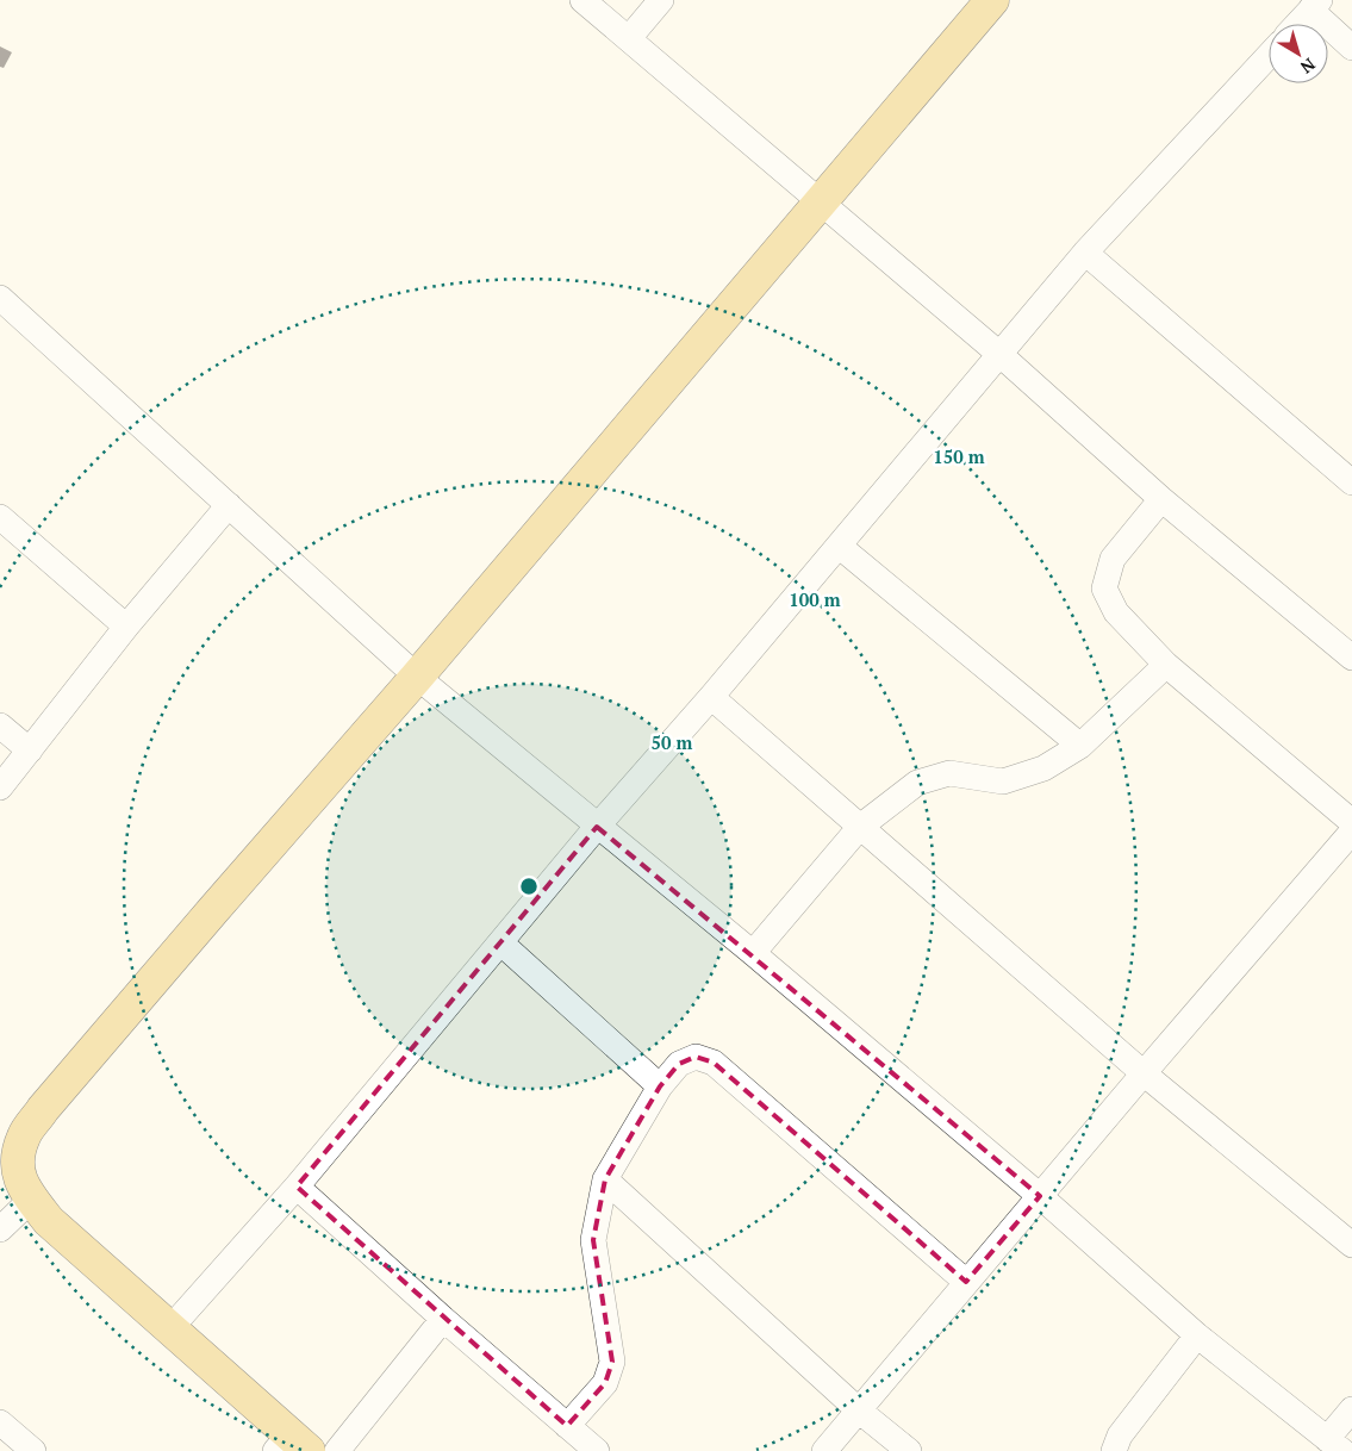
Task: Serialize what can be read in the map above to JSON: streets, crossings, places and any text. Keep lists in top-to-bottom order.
{
  "north": "bottom right",
  "rings": ["150 m", "100 m", "50 m"]
}
